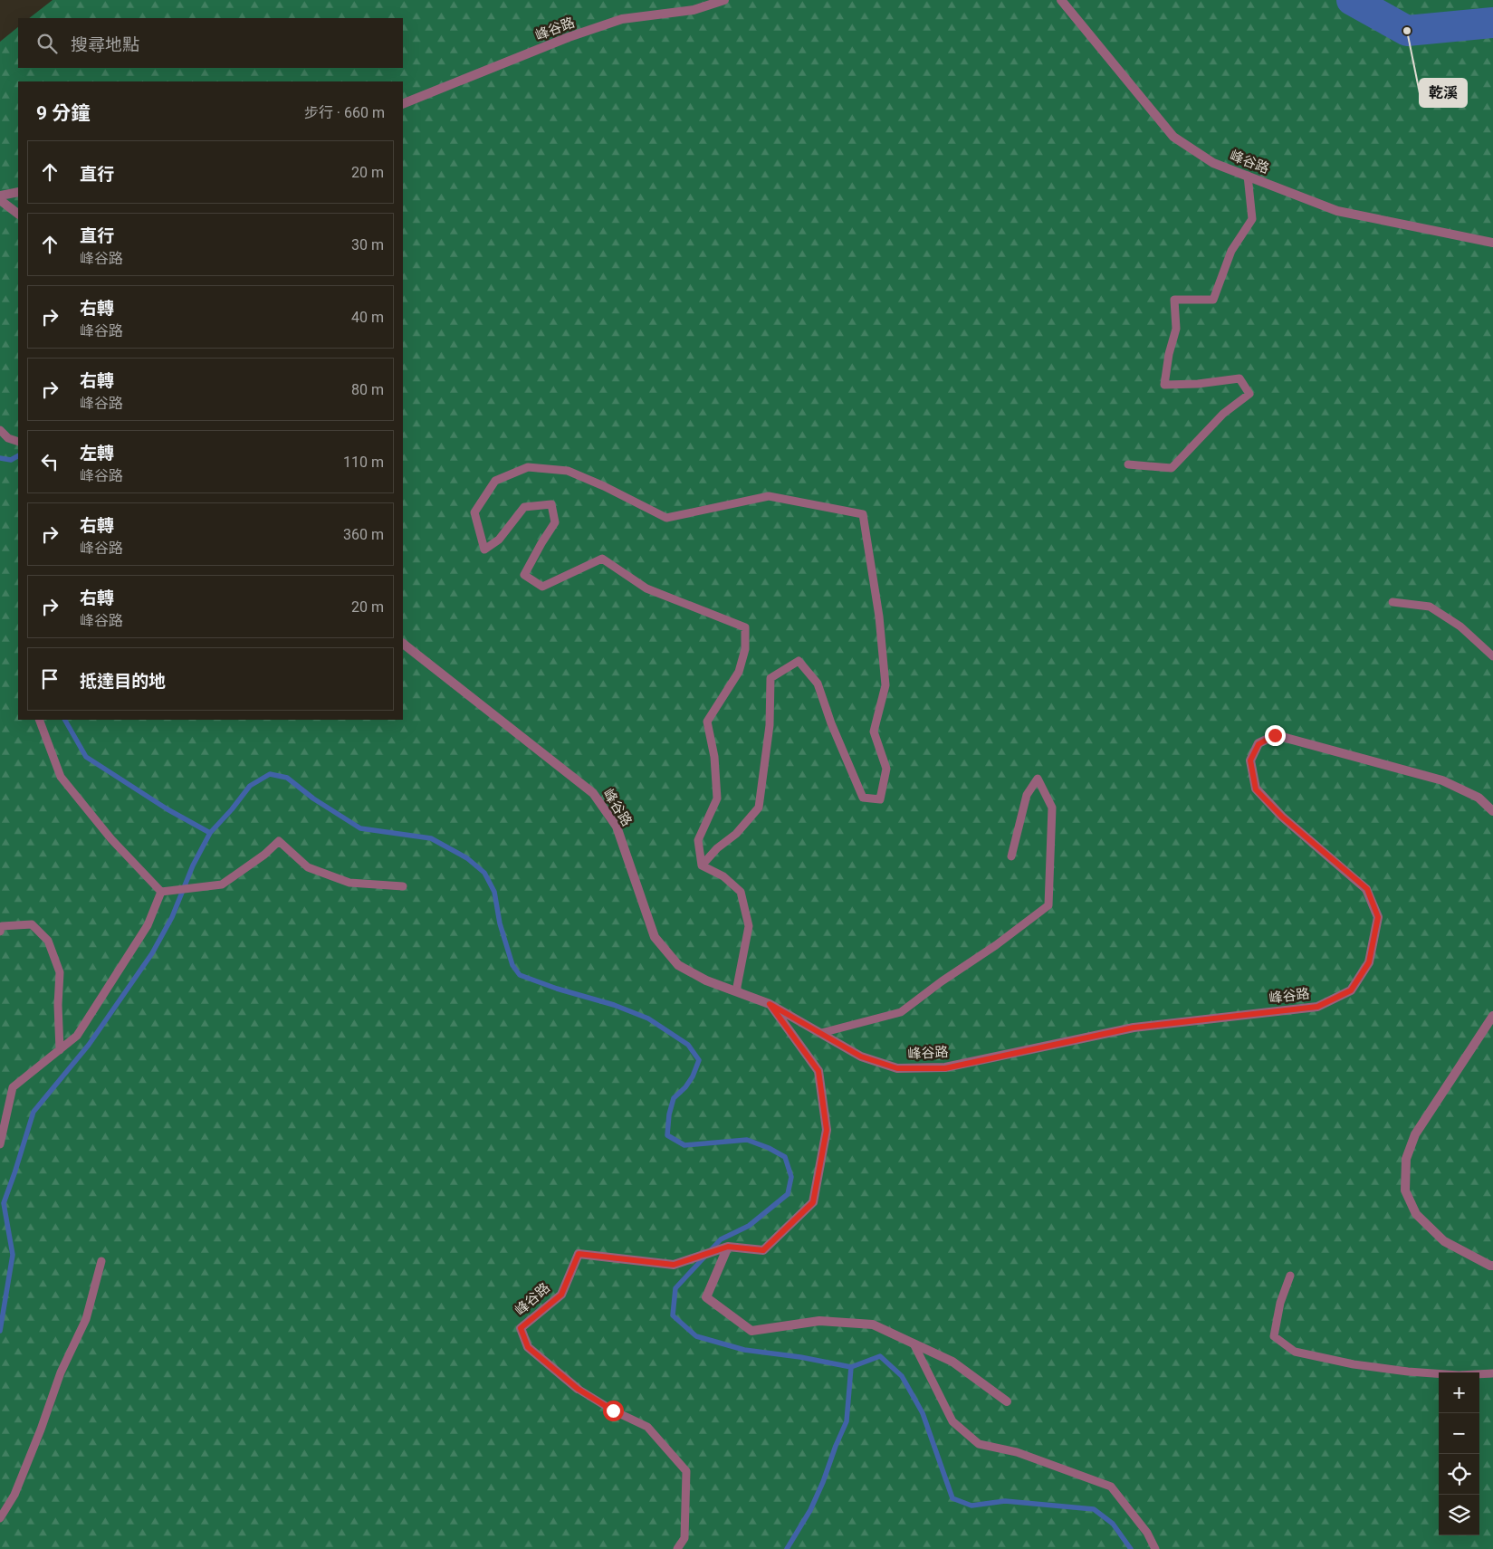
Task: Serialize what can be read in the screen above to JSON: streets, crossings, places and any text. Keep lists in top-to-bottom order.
{
  "streets": {
    "street": ["峰谷路"]
  },
  "places": ["乾溪"],
  "page": {
    "search": "搜尋地點",
    "heading": ["9 分鐘", "步行 · 660 m"],
    "list": [
      ["直行", "20 m"],
      ["直行", "峰谷路", "30 m"],
      ["右轉", "峰谷路", "40 m"],
      ["右轉", "峰谷路", "80 m"],
      ["左轉", "峰谷路", "110 m"],
      ["右轉", "峰谷路", "360 m"],
      ["右轉", "峰谷路", "20 m"],
      "抵達目的地"
    ],
    "map_buttons": ["+", "−"]
  }
}
